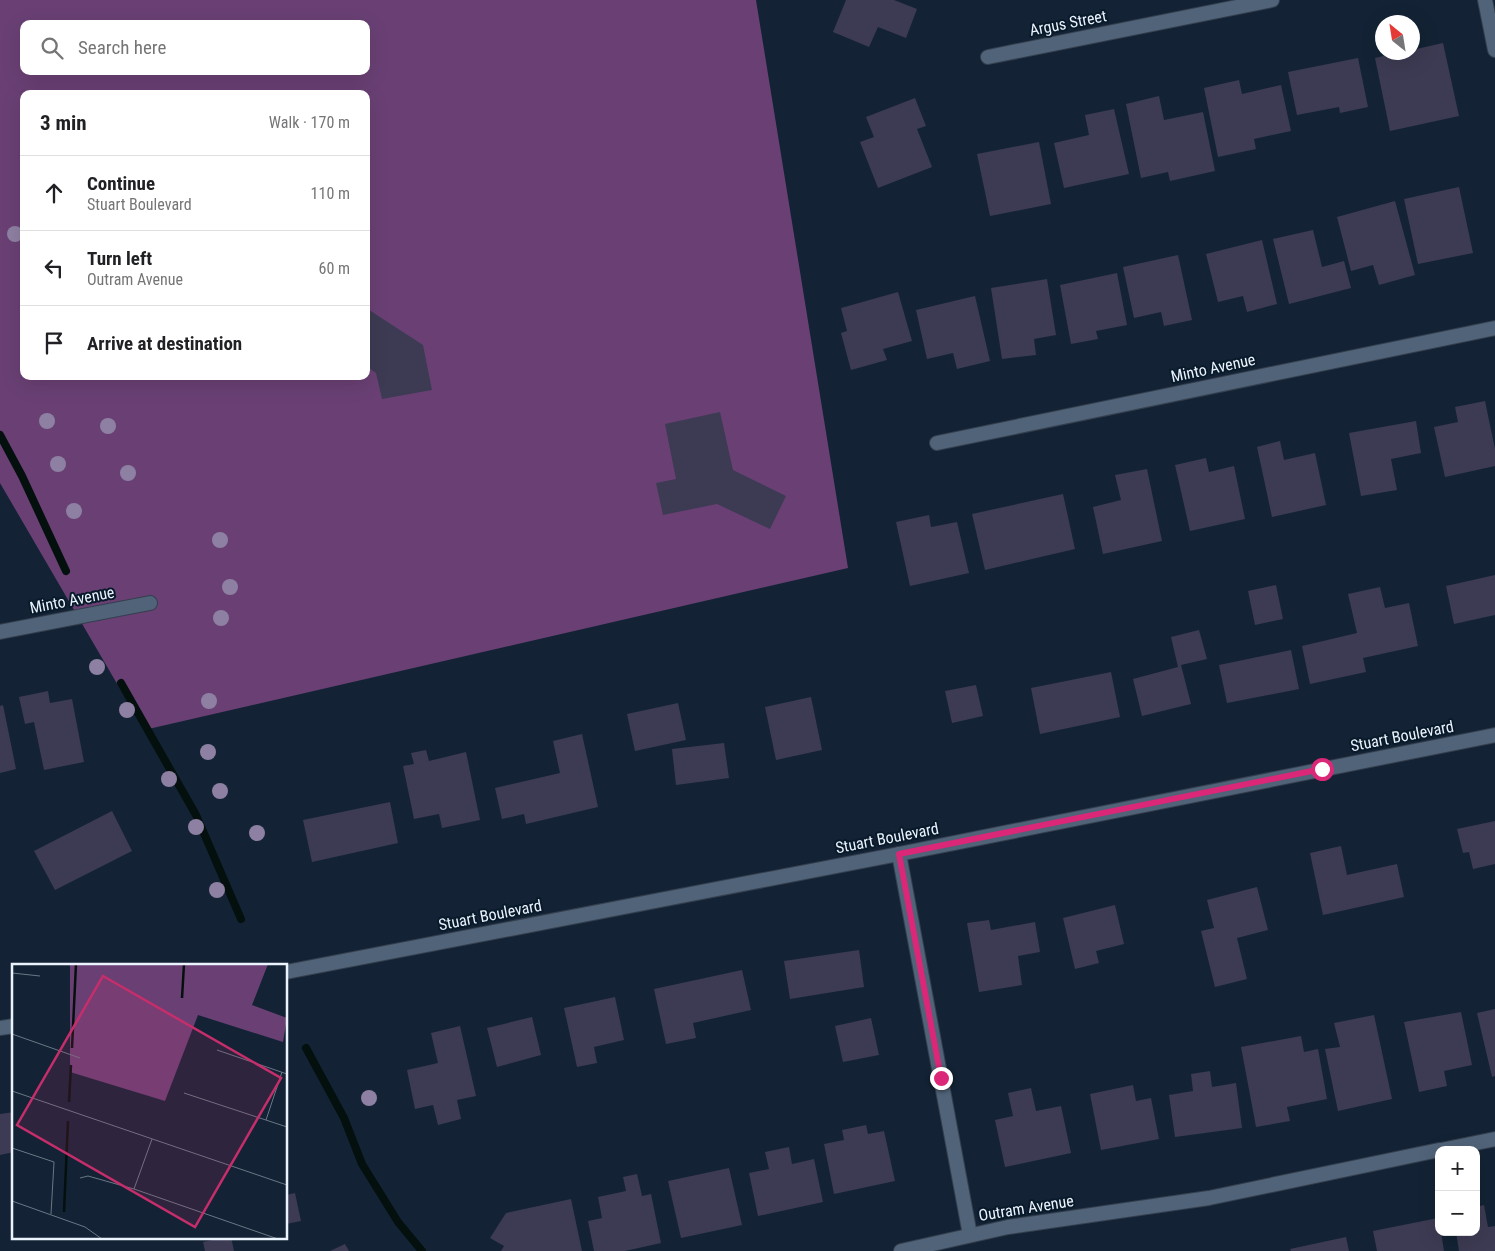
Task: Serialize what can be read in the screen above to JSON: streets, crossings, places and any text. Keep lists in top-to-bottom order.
{
  "streets": {
    "street": [
      "Argus Street",
      "Minto Avenue",
      "Stuart Boulevard",
      "Outram Avenue"
    ]
  },
  "crossings": [
    ["Stuart Boulevard", "Outram Avenue"]
  ],
  "north": "top left",
  "page": {
    "search": "Search here",
    "heading": ["3 min", "Walk · 170 m"],
    "list": [
      ["Continue", "Stuart Boulevard", "110 m"],
      ["Turn left", "Outram Avenue", "60 m"],
      "Arrive at destination"
    ],
    "map_buttons": ["+", "−"]
  }
}
